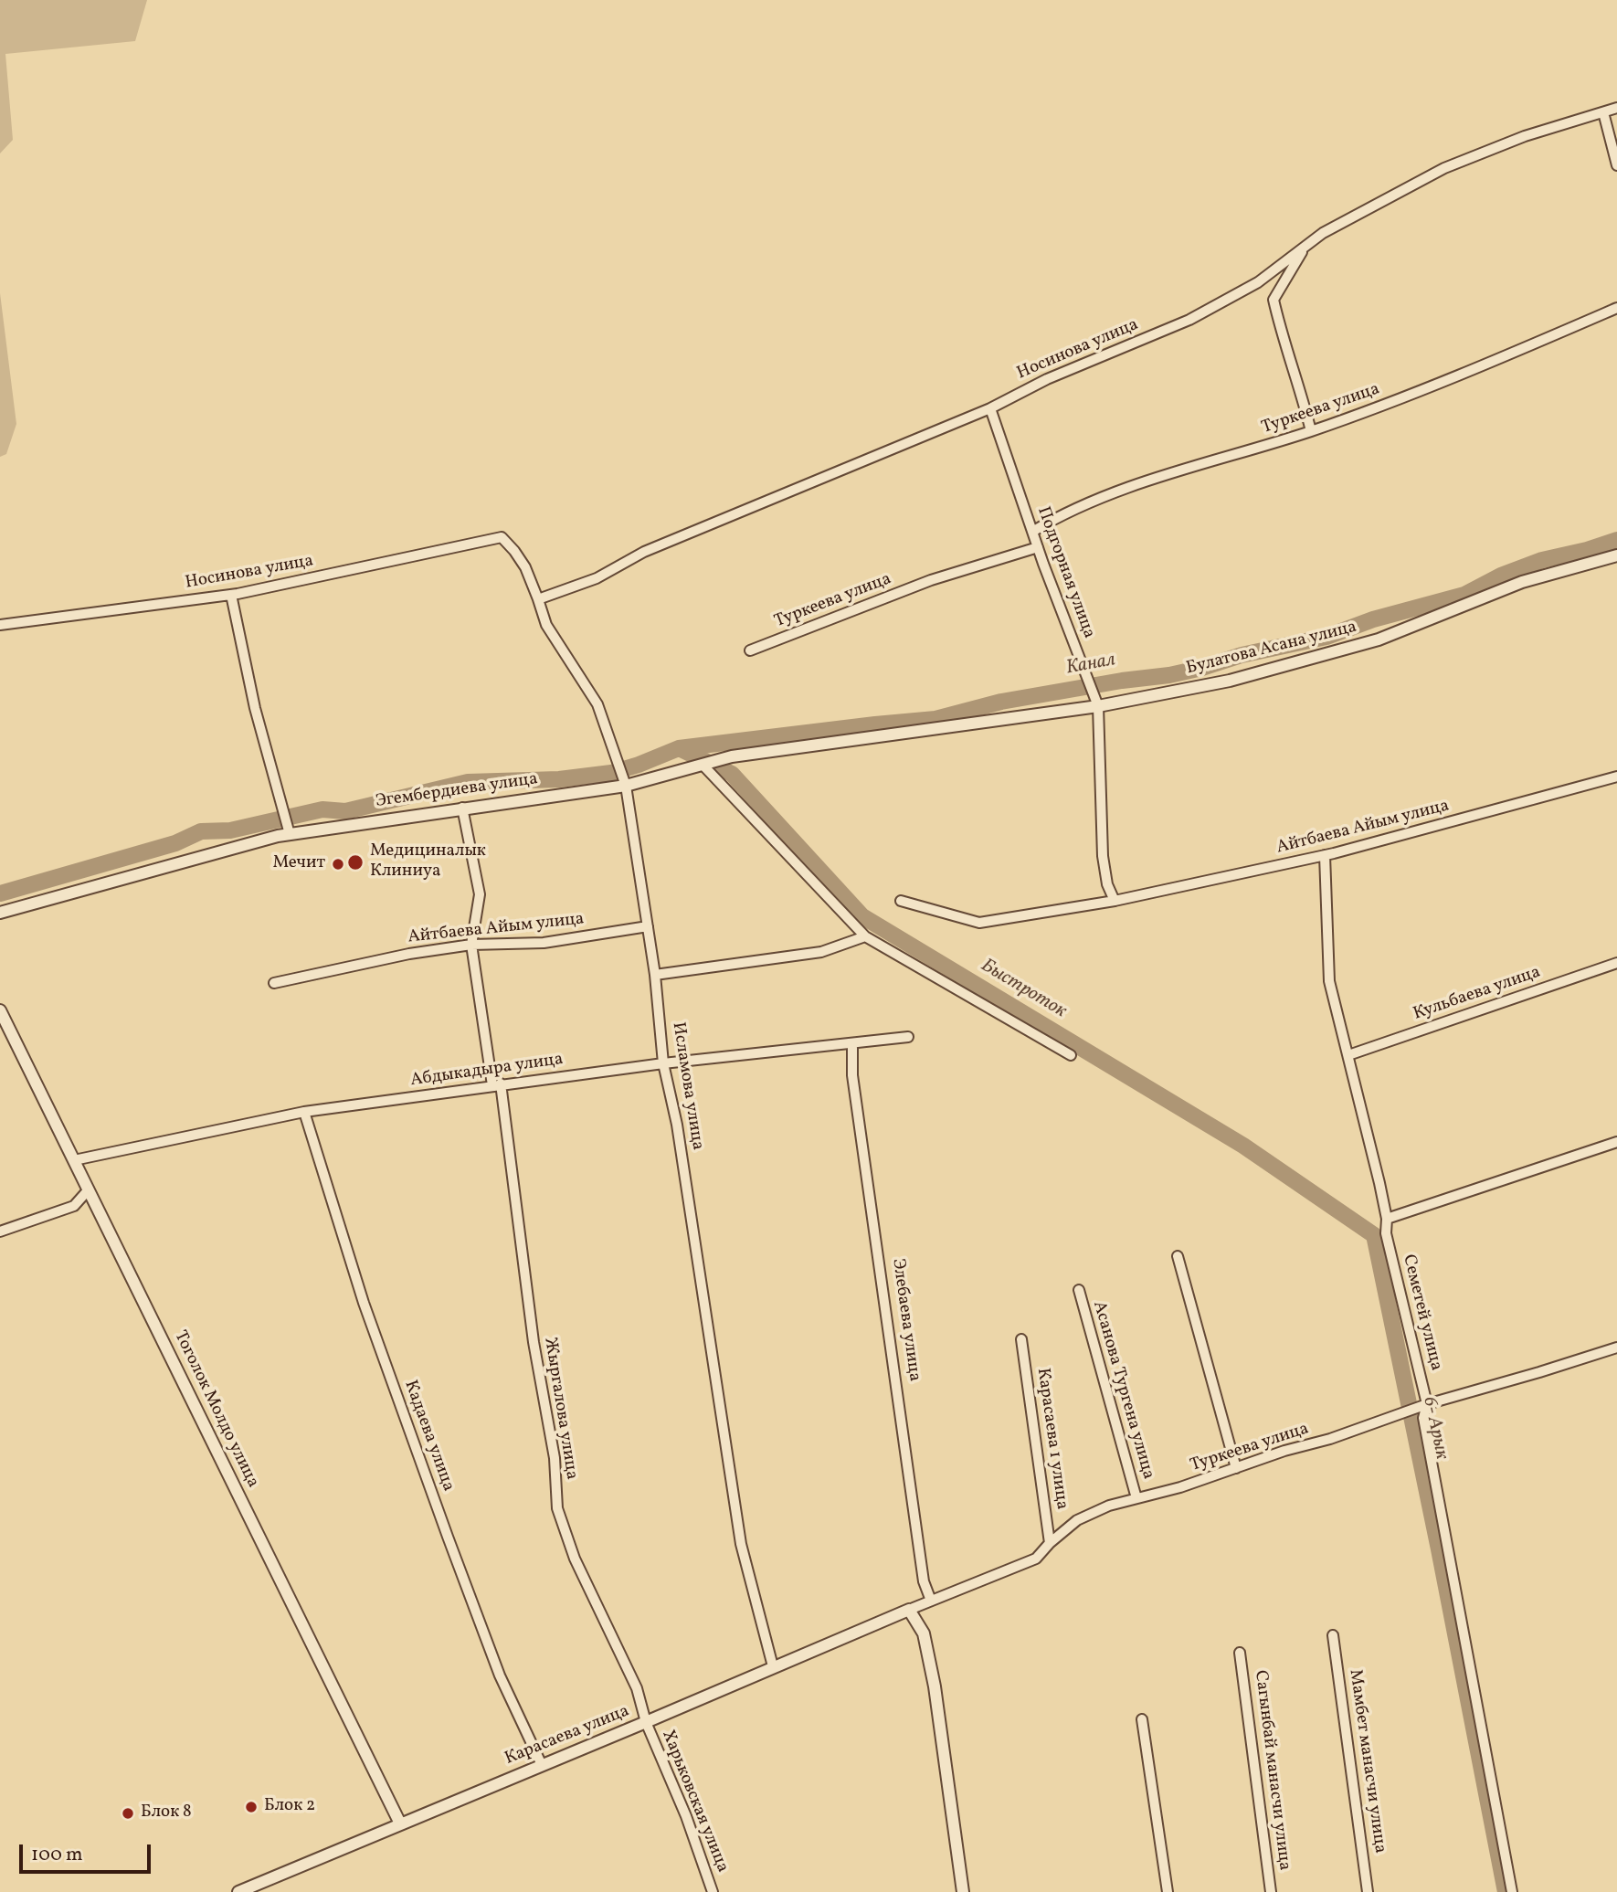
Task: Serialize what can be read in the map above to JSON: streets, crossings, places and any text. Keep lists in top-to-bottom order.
{
  "streets": {
    "street": [
      "Носинова улица",
      "Туркеева улица",
      "Подгорная улица",
      "Булатова Асана улица",
      "Эгембердиева улица",
      "Айтбаева Айым улица",
      "Кульбаева улица",
      "Абдыкадыра улица",
      "Исламова улица",
      "Семетей улица",
      "Элебаева улица",
      "Асанова Тургена улица",
      "Жыргалова улица",
      "Тоголок Молдо улица",
      "Кадаева улица",
      "Карасаева 1 улица",
      "Карасаева улица",
      "Мамбет манасчи улица",
      "Сагынбай манасчи улица",
      "Харьковская улица"
    ]
  },
  "crossings": [
    ["Носинова улица", "Подгорная улица"],
    ["Носинова улица", "Исламова улица"],
    ["Туркеева улица", "Подгорная улица"],
    ["Туркеева улица", "Семетей улица"],
    ["Туркеева улица", "Элебаева улица"],
    ["Туркеева улица", "Асанова Тургена улица"],
    ["Туркеева улица", "Карасаева 1 улица"],
    ["Туркеева улица", "Карасаева улица"],
    ["Подгорная улица", "Булатова Асана улица"],
    ["Подгорная улица", "Айтбаева Айым улица"],
    ["Булатова Асана улица", "Эгембердиева улица"],
    ["Эгембердиева улица", "Исламова улица"],
    ["Эгембердиева улица", "Жыргалова улица"],
    ["Айтбаева Айым улица", "Исламова улица"],
    ["Айтбаева Айым улица", "Семетей улица"],
    ["Айтбаева Айым улица", "Жыргалова улица"],
    ["Кульбаева улица", "Семетей улица"],
    ["Абдыкадыра улица", "Исламова улица"],
    ["Абдыкадыра улица", "Элебаева улица"],
    ["Абдыкадыра улица", "Жыргалова улица"],
    ["Абдыкадыра улица", "Тоголок Молдо улица"],
    ["Абдыкадыра улица", "Кадаева улица"],
    ["Исламова улица", "Карасаева улица"],
    ["Жыргалова улица", "Карасаева улица"],
    ["Жыргалова улица", "Харьковская улица"],
    ["Тоголок Молдо улица", "Карасаева улица"],
    ["Кадаева улица", "Карасаева улица"],
    ["Карасаева улица", "Харьковская улица"]
  ],
  "water": ["Канал", "Быстроток", "6- Арык"],
  "places": [
    "Медициналык Клиниуа",
    "Мечит",
    "Блок 2",
    "Блок 8"
  ],
  "scale_bar": "100 m"
}
